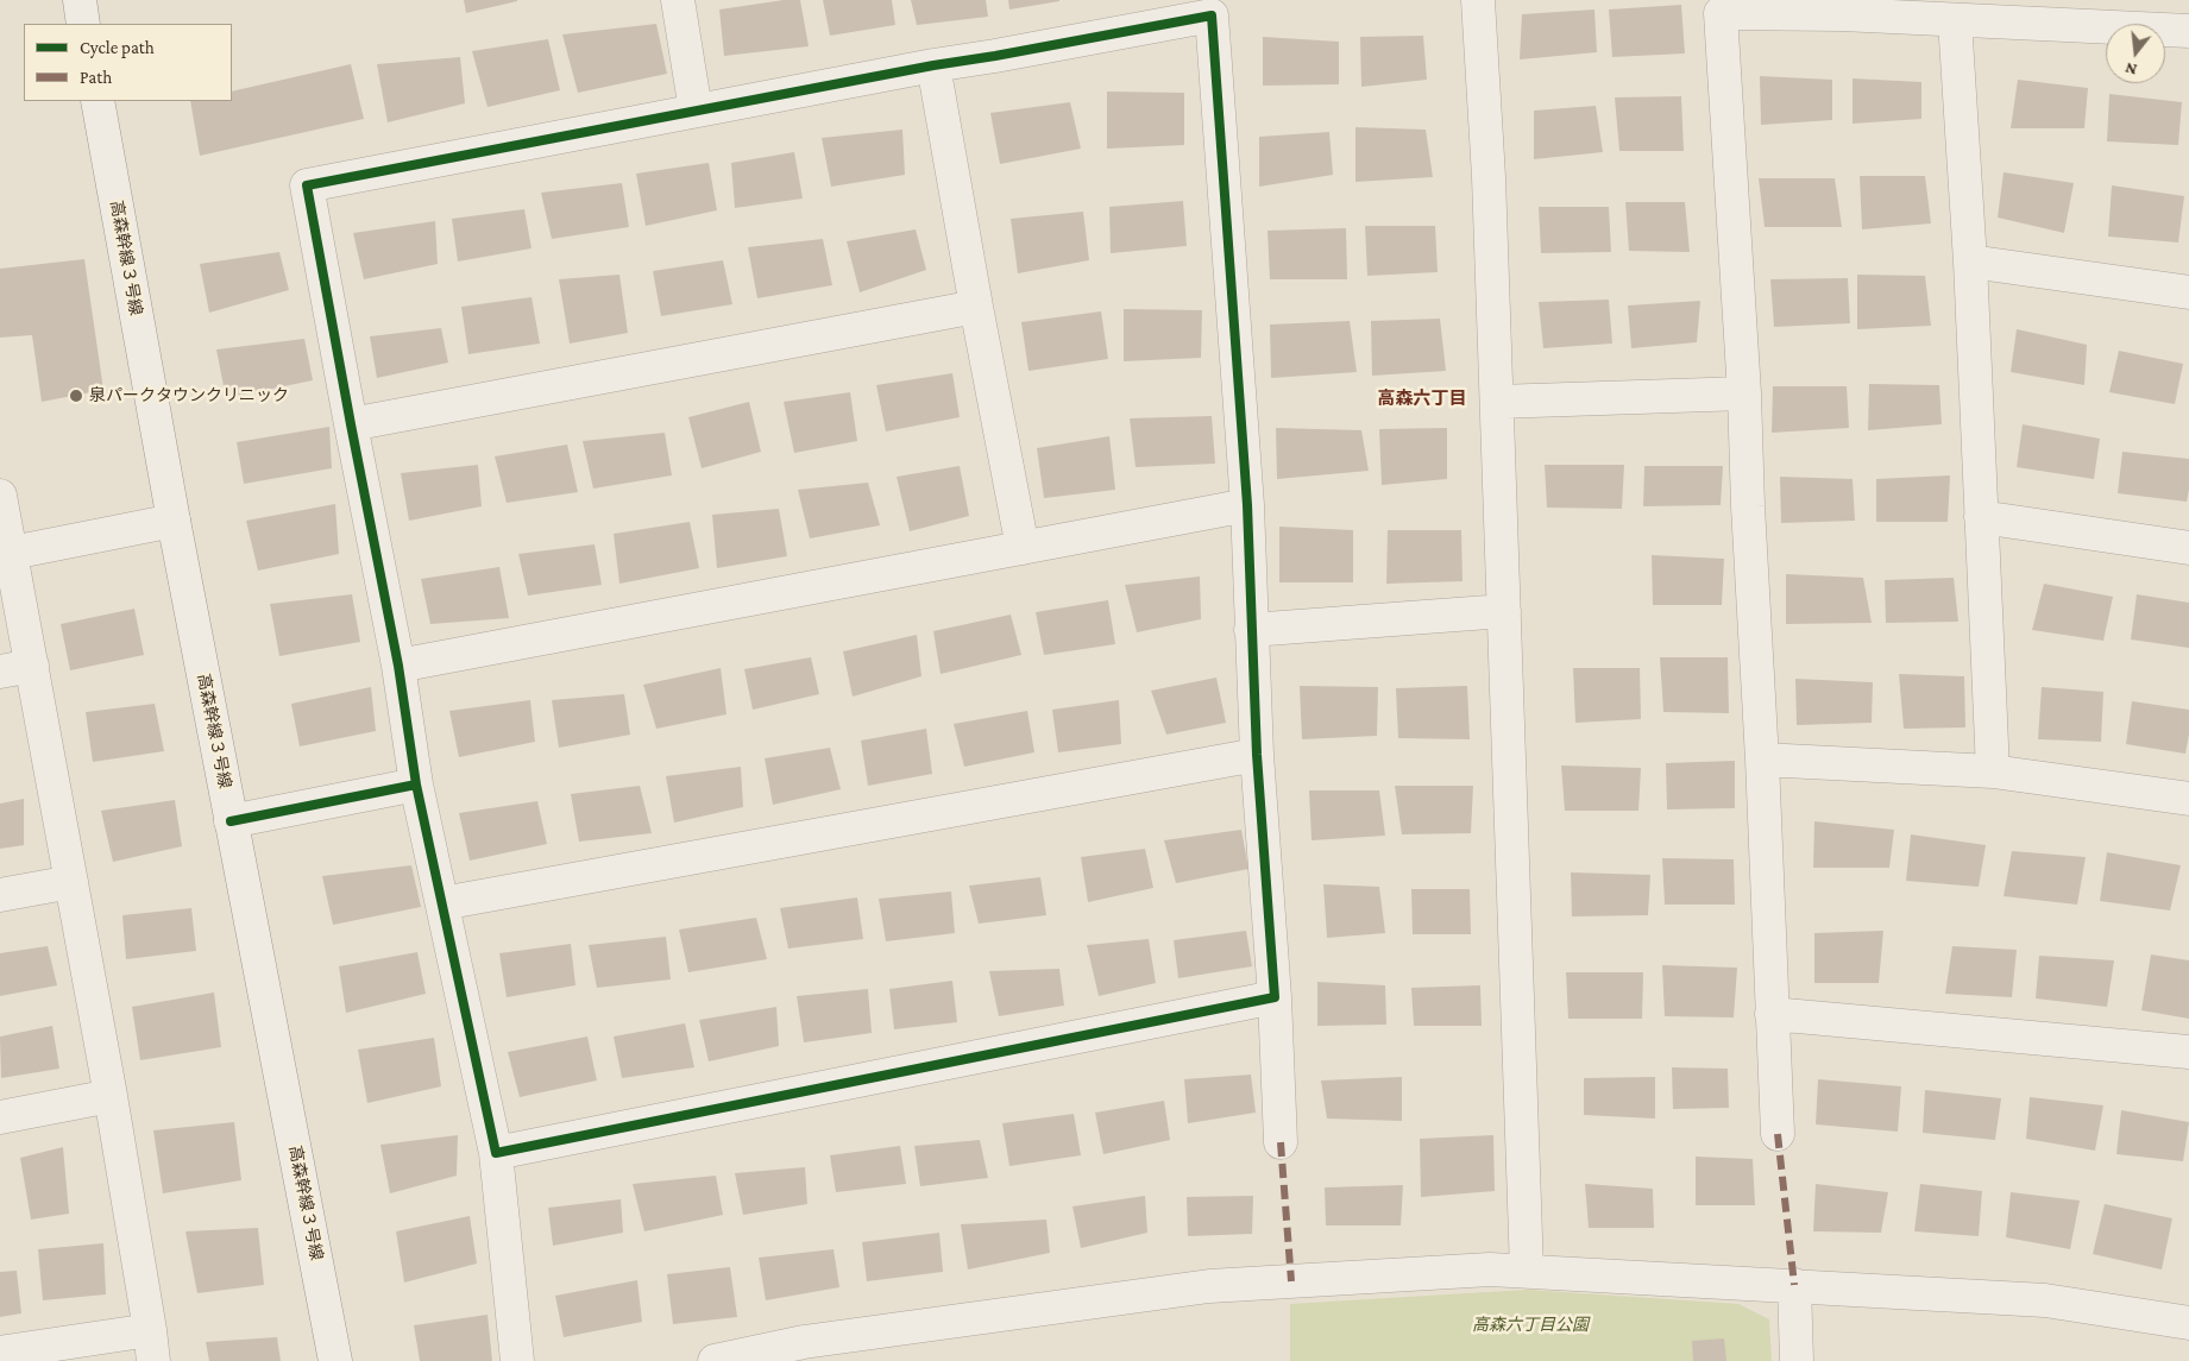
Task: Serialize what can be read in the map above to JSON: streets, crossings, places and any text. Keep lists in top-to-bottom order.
{
  "streets": {
    "street": ["高森幹線３号線"]
  },
  "districts": ["高森六丁目"],
  "parks": ["高森六丁目公園"],
  "places": ["泉パークタウンクリニック"],
  "legend": ["Cycle path", "Path"],
  "north": "bottom"
}
